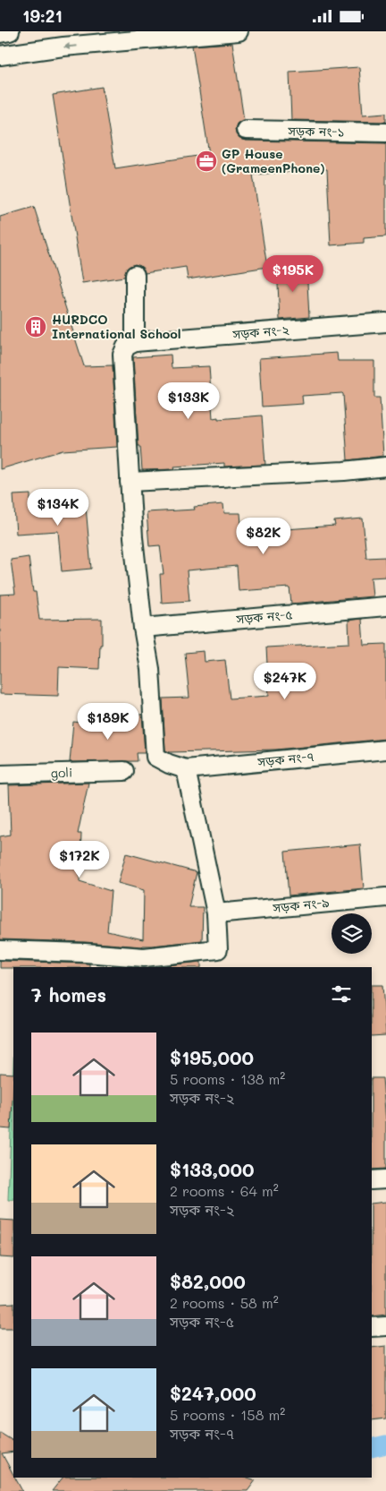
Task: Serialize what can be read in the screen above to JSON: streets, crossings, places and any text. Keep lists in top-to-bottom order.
{
  "streets": {
    "street": [
      "সড়ক নং-১",
      "সড়ক নং-২",
      "সড়ক নং-৫",
      "সড়ক নং-৭",
      "goli",
      "সড়ক নং-৯"
    ]
  },
  "places": {
    "office": ["GP House (GrameenPhone)"],
    "building": ["HURDCO International School"]
  },
  "page": {
    "status": "19:21",
    "price": [
      "$195K",
      "$133K",
      "$134K",
      "$82K",
      "$247K",
      "$189K",
      "$172K"
    ],
    "heading": "7 homes",
    "list": [
      {
        "name": "$195,000",
        "note": "5 rooms · 138 m² · সড়ক নং-২"
      },
      {
        "name": "$133,000",
        "note": "2 rooms · 64 m² · সড়ক নং-২"
      },
      {
        "name": "$82,000",
        "note": "2 rooms · 58 m² · সড়ক নং-৫"
      },
      {
        "name": "$247,000",
        "note": "5 rooms · 158 m² · সড়ক নং-৭"
      }
    ]
  }
}
